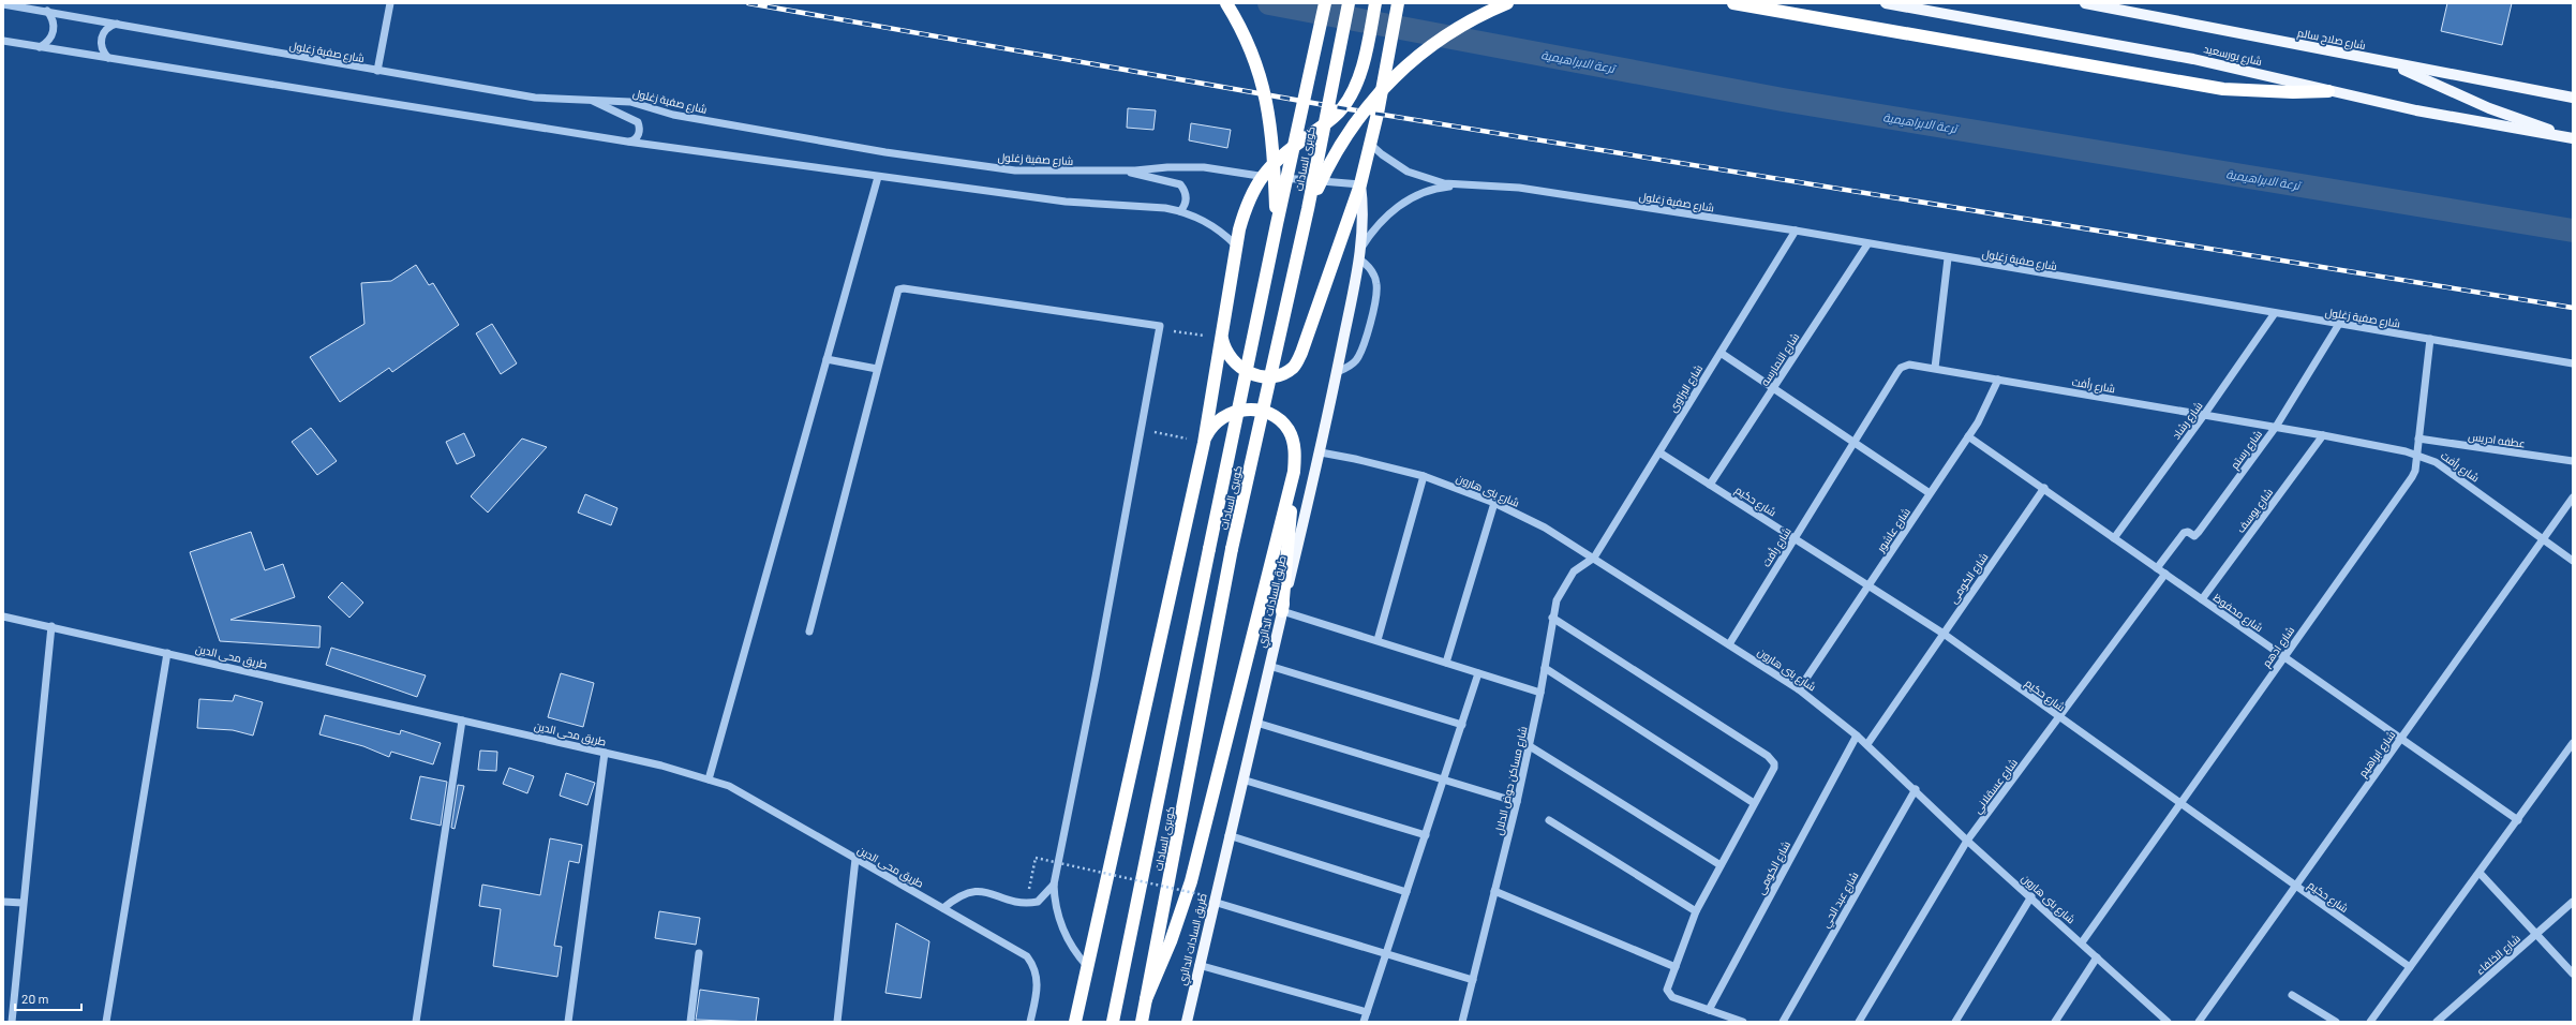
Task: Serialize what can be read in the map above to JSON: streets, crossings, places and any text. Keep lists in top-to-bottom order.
{
  "streets": {
    "highway": ["كوبرى السادات"],
    "main road": ["شارع صلاح سالم", "شارع بورسعيد", "طريق السادات الدائري"],
    "street": [
      "شارع صفية زغلول",
      "شارع النمارسه",
      "شارع رأفت",
      "شارع البزاوى",
      "شارع رشاد",
      "عطفه ادريس",
      "شارع رستم",
      "شارع بنى هارون",
      "شارع حكيم",
      "شارع يوسف",
      "شارع عاشور",
      "شارع الكومى",
      "شارع محفوظ",
      "شارع ادهم",
      "طريق محى الدين",
      "شارع ابراهيم",
      "شارع مساكن حوض الدلال",
      "شارع عسقلاني",
      "شارع عبد الحي",
      "شارع الخلفاء"
    ]
  },
  "crossings": [
    ["شارع صفية زغلول", "شارع النمارسه"],
    ["شارع صفية زغلول", "شارع البزاوى"],
    ["شارع صفية زغلول", "شارع رشاد"],
    ["شارع صفية زغلول", "شارع رستم"],
    ["شارع صفية زغلول", "طريق السادات الدائري"],
    ["شارع صفية زغلول", "شارع ادهم"],
    ["شارع النمارسه", "شارع حكيم"],
    ["شارع رأفت", "شارع رشاد"],
    ["شارع رأفت", "شارع رستم"],
    ["شارع رأفت", "شارع بنى هارون"],
    ["شارع رأفت", "شارع حكيم"],
    ["شارع رأفت", "شارع يوسف"],
    ["شارع رأفت", "شارع عاشور"],
    ["شارع رأفت", "شارع ادهم"],
    ["شارع رأفت", "شارع ابراهيم"],
    ["شارع البزاوى", "شارع بنى هارون"],
    ["شارع البزاوى", "شارع حكيم"],
    ["شارع البزاوى", "شارع مساكن حوض الدلال"],
    ["شارع رشاد", "شارع محفوظ"],
    ["عطفه ادريس", "شارع ادهم"],
    ["شارع رستم", "شارع محفوظ"],
    ["شارع بنى هارون", "شارع عاشور"],
    ["شارع بنى هارون", "شارع الكومى"],
    ["شارع بنى هارون", "طريق السادات الدائري"],
    ["شارع بنى هارون", "شارع ادهم"],
    ["شارع بنى هارون", "شارع مساكن حوض الدلال"],
    ["شارع بنى هارون", "شارع عسقلاني"],
    ["شارع بنى هارون", "شارع عبد الحي"],
    ["شارع حكيم", "شارع عاشور"],
    ["شارع حكيم", "شارع الكومى"],
    ["شارع حكيم", "شارع ادهم"],
    ["شارع حكيم", "شارع ابراهيم"],
    ["شارع حكيم", "شارع عسقلاني"],
    ["شارع يوسف", "شارع محفوظ"],
    ["شارع عاشور", "شارع محفوظ"],
    ["شارع الكومى", "شارع محفوظ"],
    ["شارع محفوظ", "شارع ادهم"],
    ["شارع محفوظ", "شارع ابراهيم"],
    ["شارع محفوظ", "شارع عسقلاني"]
  ],
  "water": ["ترعة الابراهيمية"],
  "scale_bar": "20 m"
}
